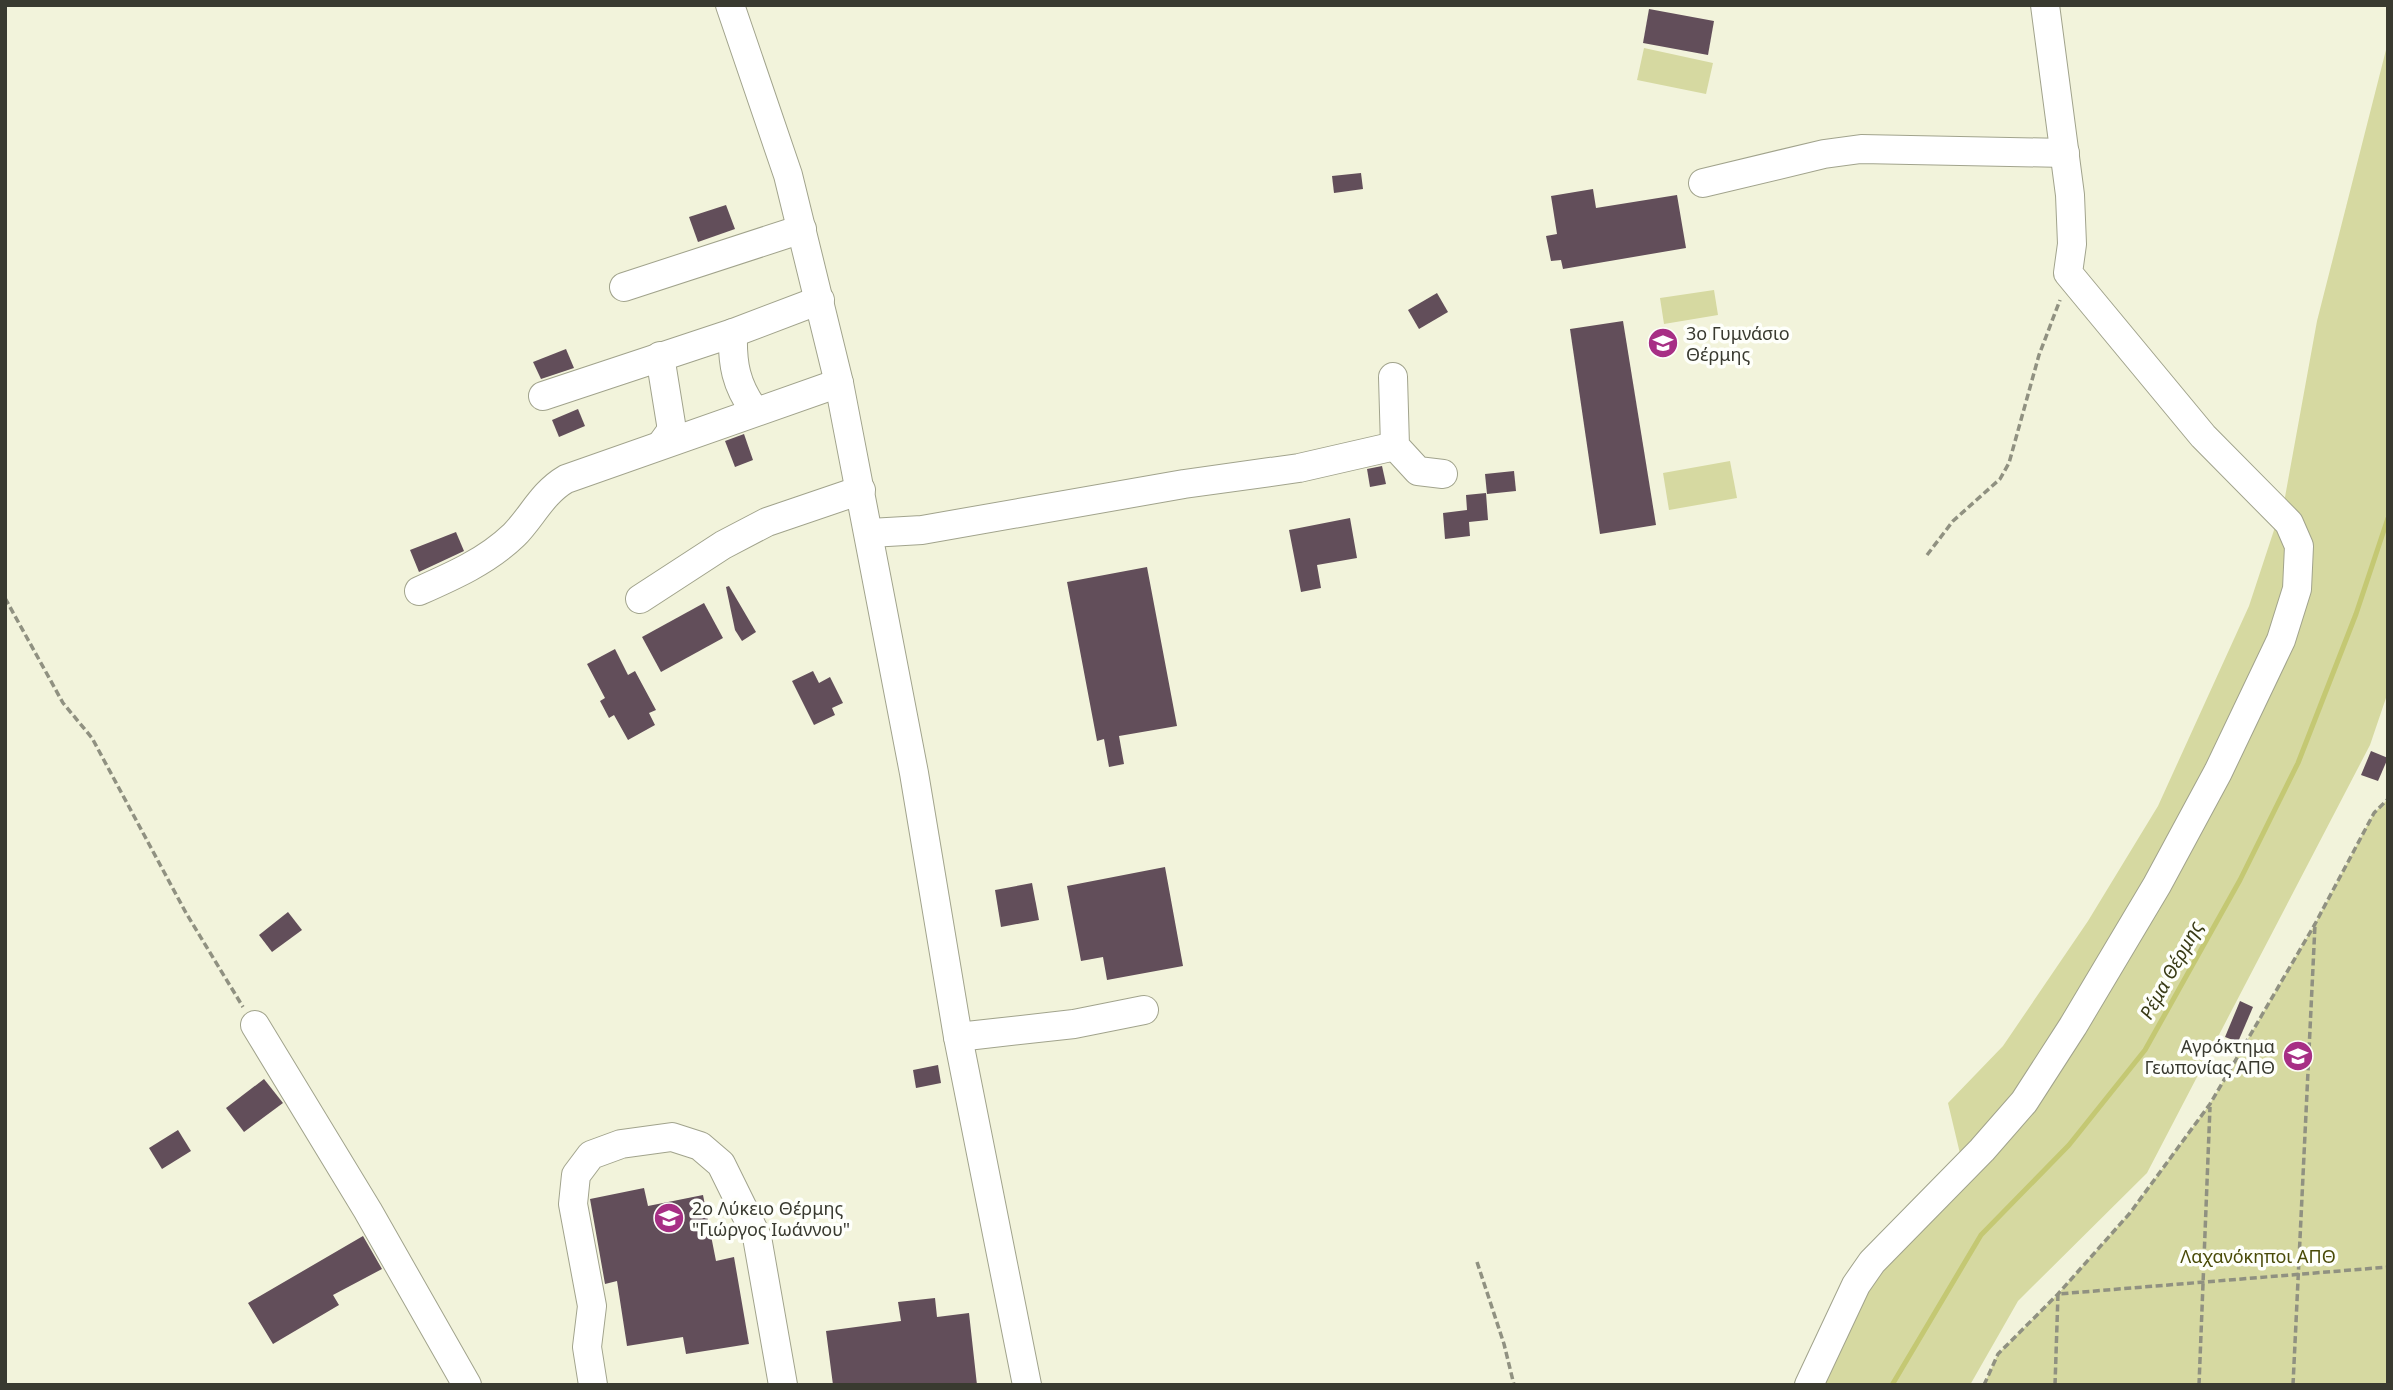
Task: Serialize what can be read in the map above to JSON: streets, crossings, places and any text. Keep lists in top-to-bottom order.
{
  "water": ["Ρέμα Θέρμης"],
  "parks": ["Λαχανόκηποι ΑΠΘ"],
  "places": {
    "school or university": ["3ο Γυμνάσιο Θέρμης", "Αγρόκτημα Γεωπονίας ΑΠΘ", "2ο Λύκειο Θέρμης \"Γιώργος Ιωάννου\""]
  }
}
